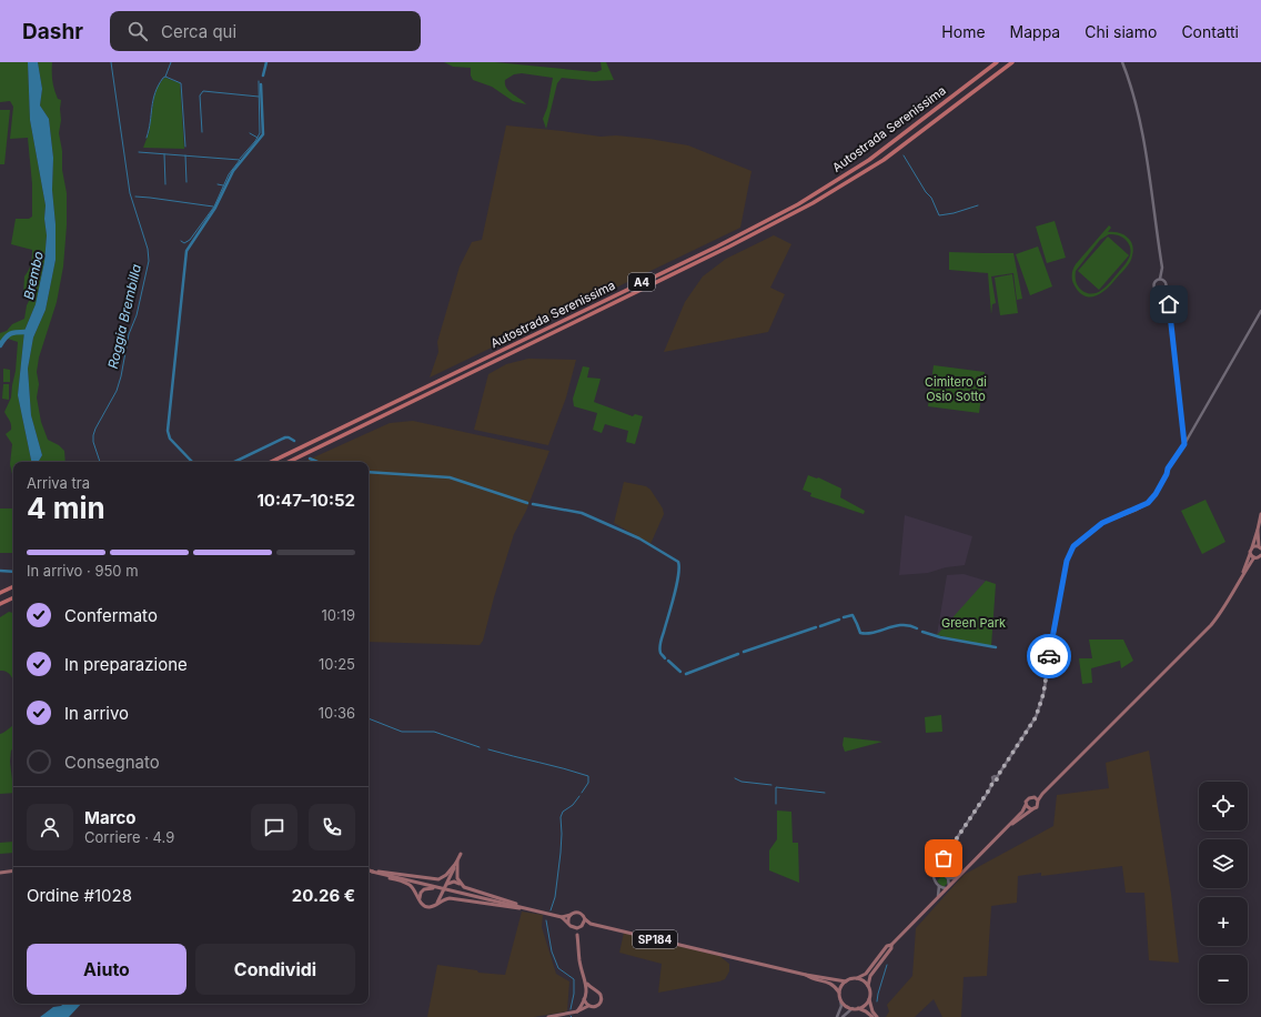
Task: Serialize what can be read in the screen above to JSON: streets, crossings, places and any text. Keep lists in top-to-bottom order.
{
  "streets": {
    "highway": ["Autostrada Serenissima", "A4"],
    "main road": ["SP184"]
  },
  "water": ["Brembo", "Roggia Brembilla"],
  "parks": ["Cimitero di Osio Sotto", "Green Park"],
  "page": {
    "header": "Dashr",
    "search": "Cerca qui",
    "nav": [
      "Home",
      "Mappa",
      "Chi siamo",
      "Contatti"
    ],
    "heading": ["4 min", "Arriva tra", "10:47–10:52"],
    "panel": [
      "Marco",
      "Corriere · 4.9",
      "Ordine #1028",
      "20.26 €"
    ],
    "bar": "In arrivo · 950 m",
    "list": [
      ["Confermato", "10:19"],
      ["In preparazione", "10:25"],
      ["In arrivo", "10:36"],
      "Consegnato"
    ],
    "map_buttons": ["+", "−"],
    "buttons": ["Aiuto", "Condividi"]
  }
}
